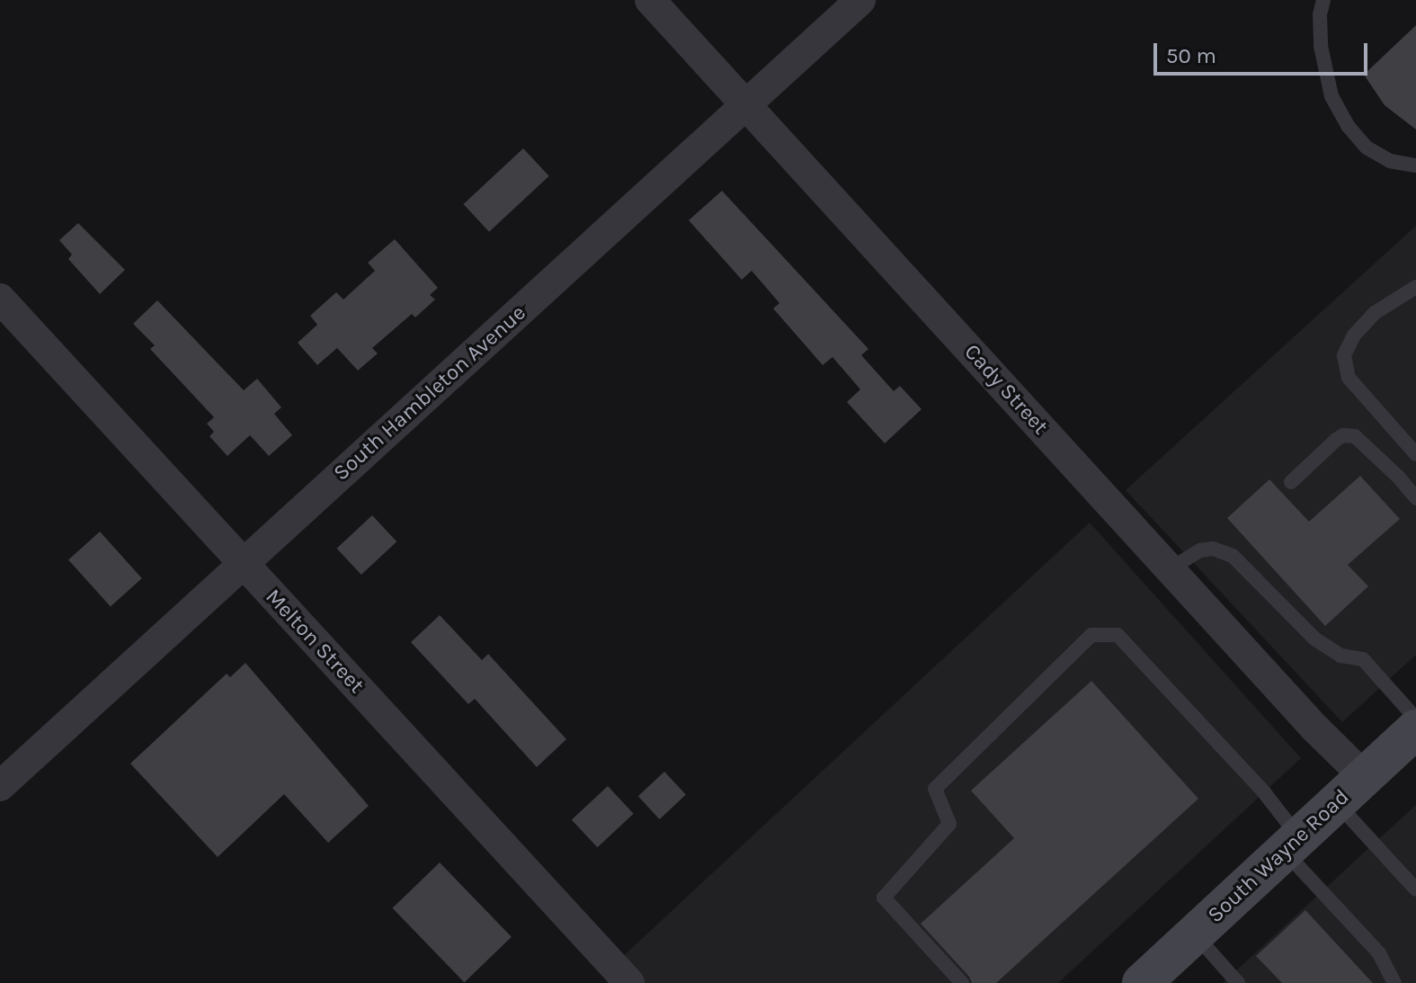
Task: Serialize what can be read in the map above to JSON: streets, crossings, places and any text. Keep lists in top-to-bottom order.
{
  "streets": {
    "main road": ["South Wayne Road"],
    "street": ["Cady Street", "South Hambleton Avenue", "Melton Street"]
  },
  "crossings": [
    ["Cady Street", "South Hambleton Avenue"],
    ["Cady Street", "South Wayne Road"],
    ["South Hambleton Avenue", "Melton Street"]
  ],
  "scale_bar": "50 m"
}
